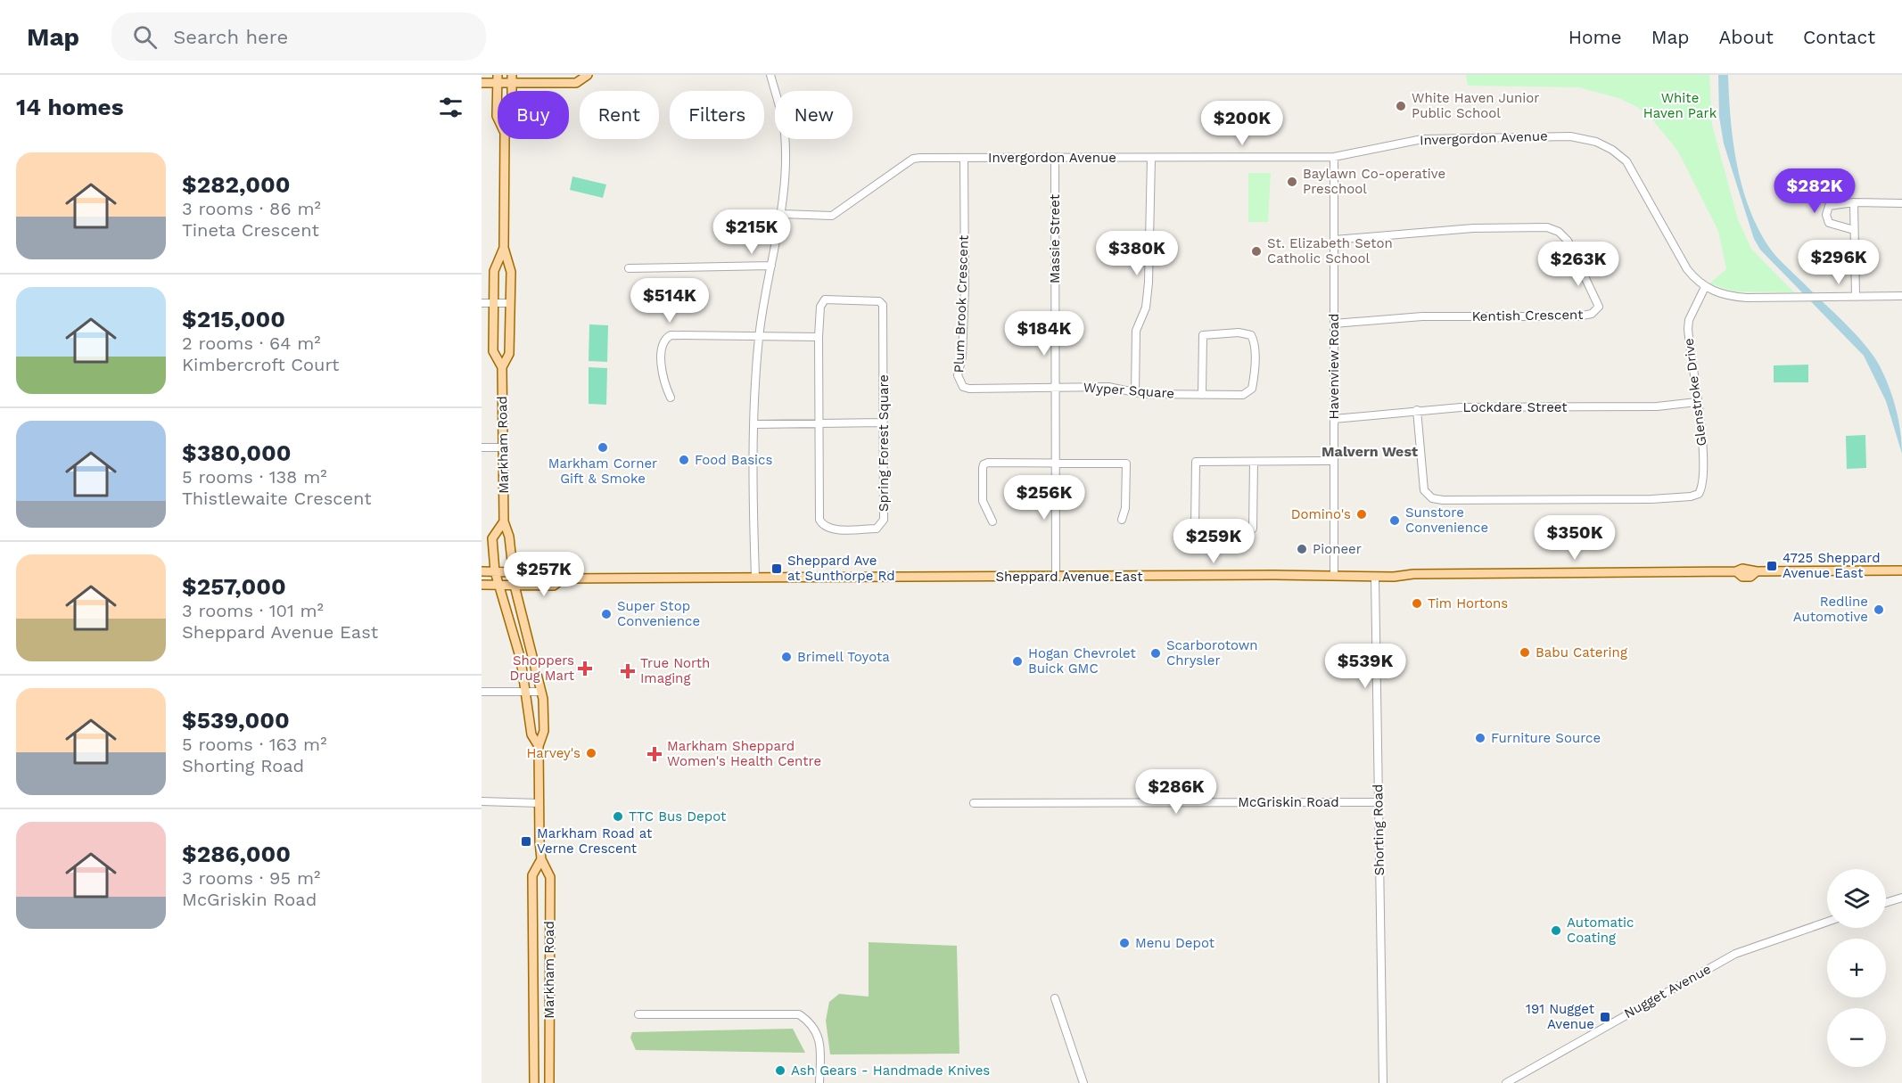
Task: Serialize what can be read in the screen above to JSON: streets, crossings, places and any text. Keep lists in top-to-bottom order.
{
  "streets": {
    "main road": ["Markham Road", "Sheppard Avenue East"],
    "street": [
      "Invergordon Avenue",
      "Massie Street",
      "Plum Brook Crescent",
      "Kentish Crescent",
      "Havenview Road",
      "Wyper Square",
      "Glenstroke Drive",
      "Lockdare Street",
      "Spring Forest Square",
      "McGriskin Road",
      "Shorting Road",
      "Nugget Avenue"
    ]
  },
  "crossings": [
    ["Invergordon Avenue", "Massie Street"],
    ["Invergordon Avenue", "Plum Brook Crescent"],
    ["Invergordon Avenue", "Havenview Road"],
    ["Invergordon Avenue", "Glenstroke Drive"],
    ["Massie Street", "Plum Brook Crescent"],
    ["Massie Street", "Wyper Square"],
    ["Massie Street", "Sheppard Avenue East"],
    ["Plum Brook Crescent", "Wyper Square"],
    ["Kentish Crescent", "Havenview Road"],
    ["Havenview Road", "Lockdare Street"],
    ["Havenview Road", "Sheppard Avenue East"],
    ["Glenstroke Drive", "Lockdare Street"],
    ["Markham Road", "Sheppard Avenue East"],
    ["Sheppard Avenue East", "Shorting Road"],
    ["McGriskin Road", "Shorting Road"]
  ],
  "districts": ["Malvern West"],
  "parks": ["White Haven Park"],
  "places": {
    "other": [
      "White Haven Junior Public School",
      "Baylawn Co-operative Preschool",
      "St. Elizabeth Seton Catholic School",
      "Markham Corner Gift & Smoke",
      "Food Basics",
      "Domino's",
      "Sunstore Convenience",
      "Pioneer",
      "Tim Hortons",
      "Redline Automotive",
      "Super Stop Convenience",
      "Babu Catering",
      "Scarborotown Chrysler",
      "Brimell Toyota",
      "Hogan Chevrolet Buick GMC",
      "Furniture Source",
      "Harvey's",
      "TTC Bus Depot",
      "Automatic Coating",
      "Menu Depot",
      "Ash Gears - Handmade Knives"
    ],
    "transit": [
      "4725 Sheppard Avenue East",
      "Sheppard Ave at Sunthorpe Rd",
      "Markham Road at Verne Crescent",
      "191 Nugget Avenue"
    ],
    "health": ["Shoppers Drug Mart", "True North Imaging", "Markham Sheppard Women's Health Centre"]
  },
  "page": {
    "header": "Map",
    "search": "Search here",
    "nav": [
      "Home",
      "Map",
      "About",
      "Contact"
    ],
    "heading": "14 homes",
    "chip": [
      "Buy",
      "Rent",
      "Filters",
      "New"
    ],
    "price": [
      "$200K",
      "$282K",
      "$215K",
      "$380K",
      "$296K",
      "$263K",
      "$514K",
      "$184K",
      "$256K",
      "$350K",
      "$259K",
      "$257K",
      "$539K",
      "$286K"
    ],
    "list": [
      {
        "name": "$282,000",
        "note": "3 rooms · 86 m² · Tineta Crescent"
      },
      {
        "name": "$215,000",
        "note": "2 rooms · 64 m² · Kimbercroft Court"
      },
      {
        "name": "$380,000",
        "note": "5 rooms · 138 m² · Thistlewaite Crescent"
      },
      {
        "name": "$257,000",
        "note": "3 rooms · 101 m² · Sheppard Avenue East"
      },
      {
        "name": "$539,000",
        "note": "5 rooms · 163 m² · Shorting Road"
      },
      {
        "name": "$286,000",
        "note": "3 rooms · 95 m² · McGriskin Road"
      }
    ],
    "map_buttons": ["+", "−"]
  }
}
